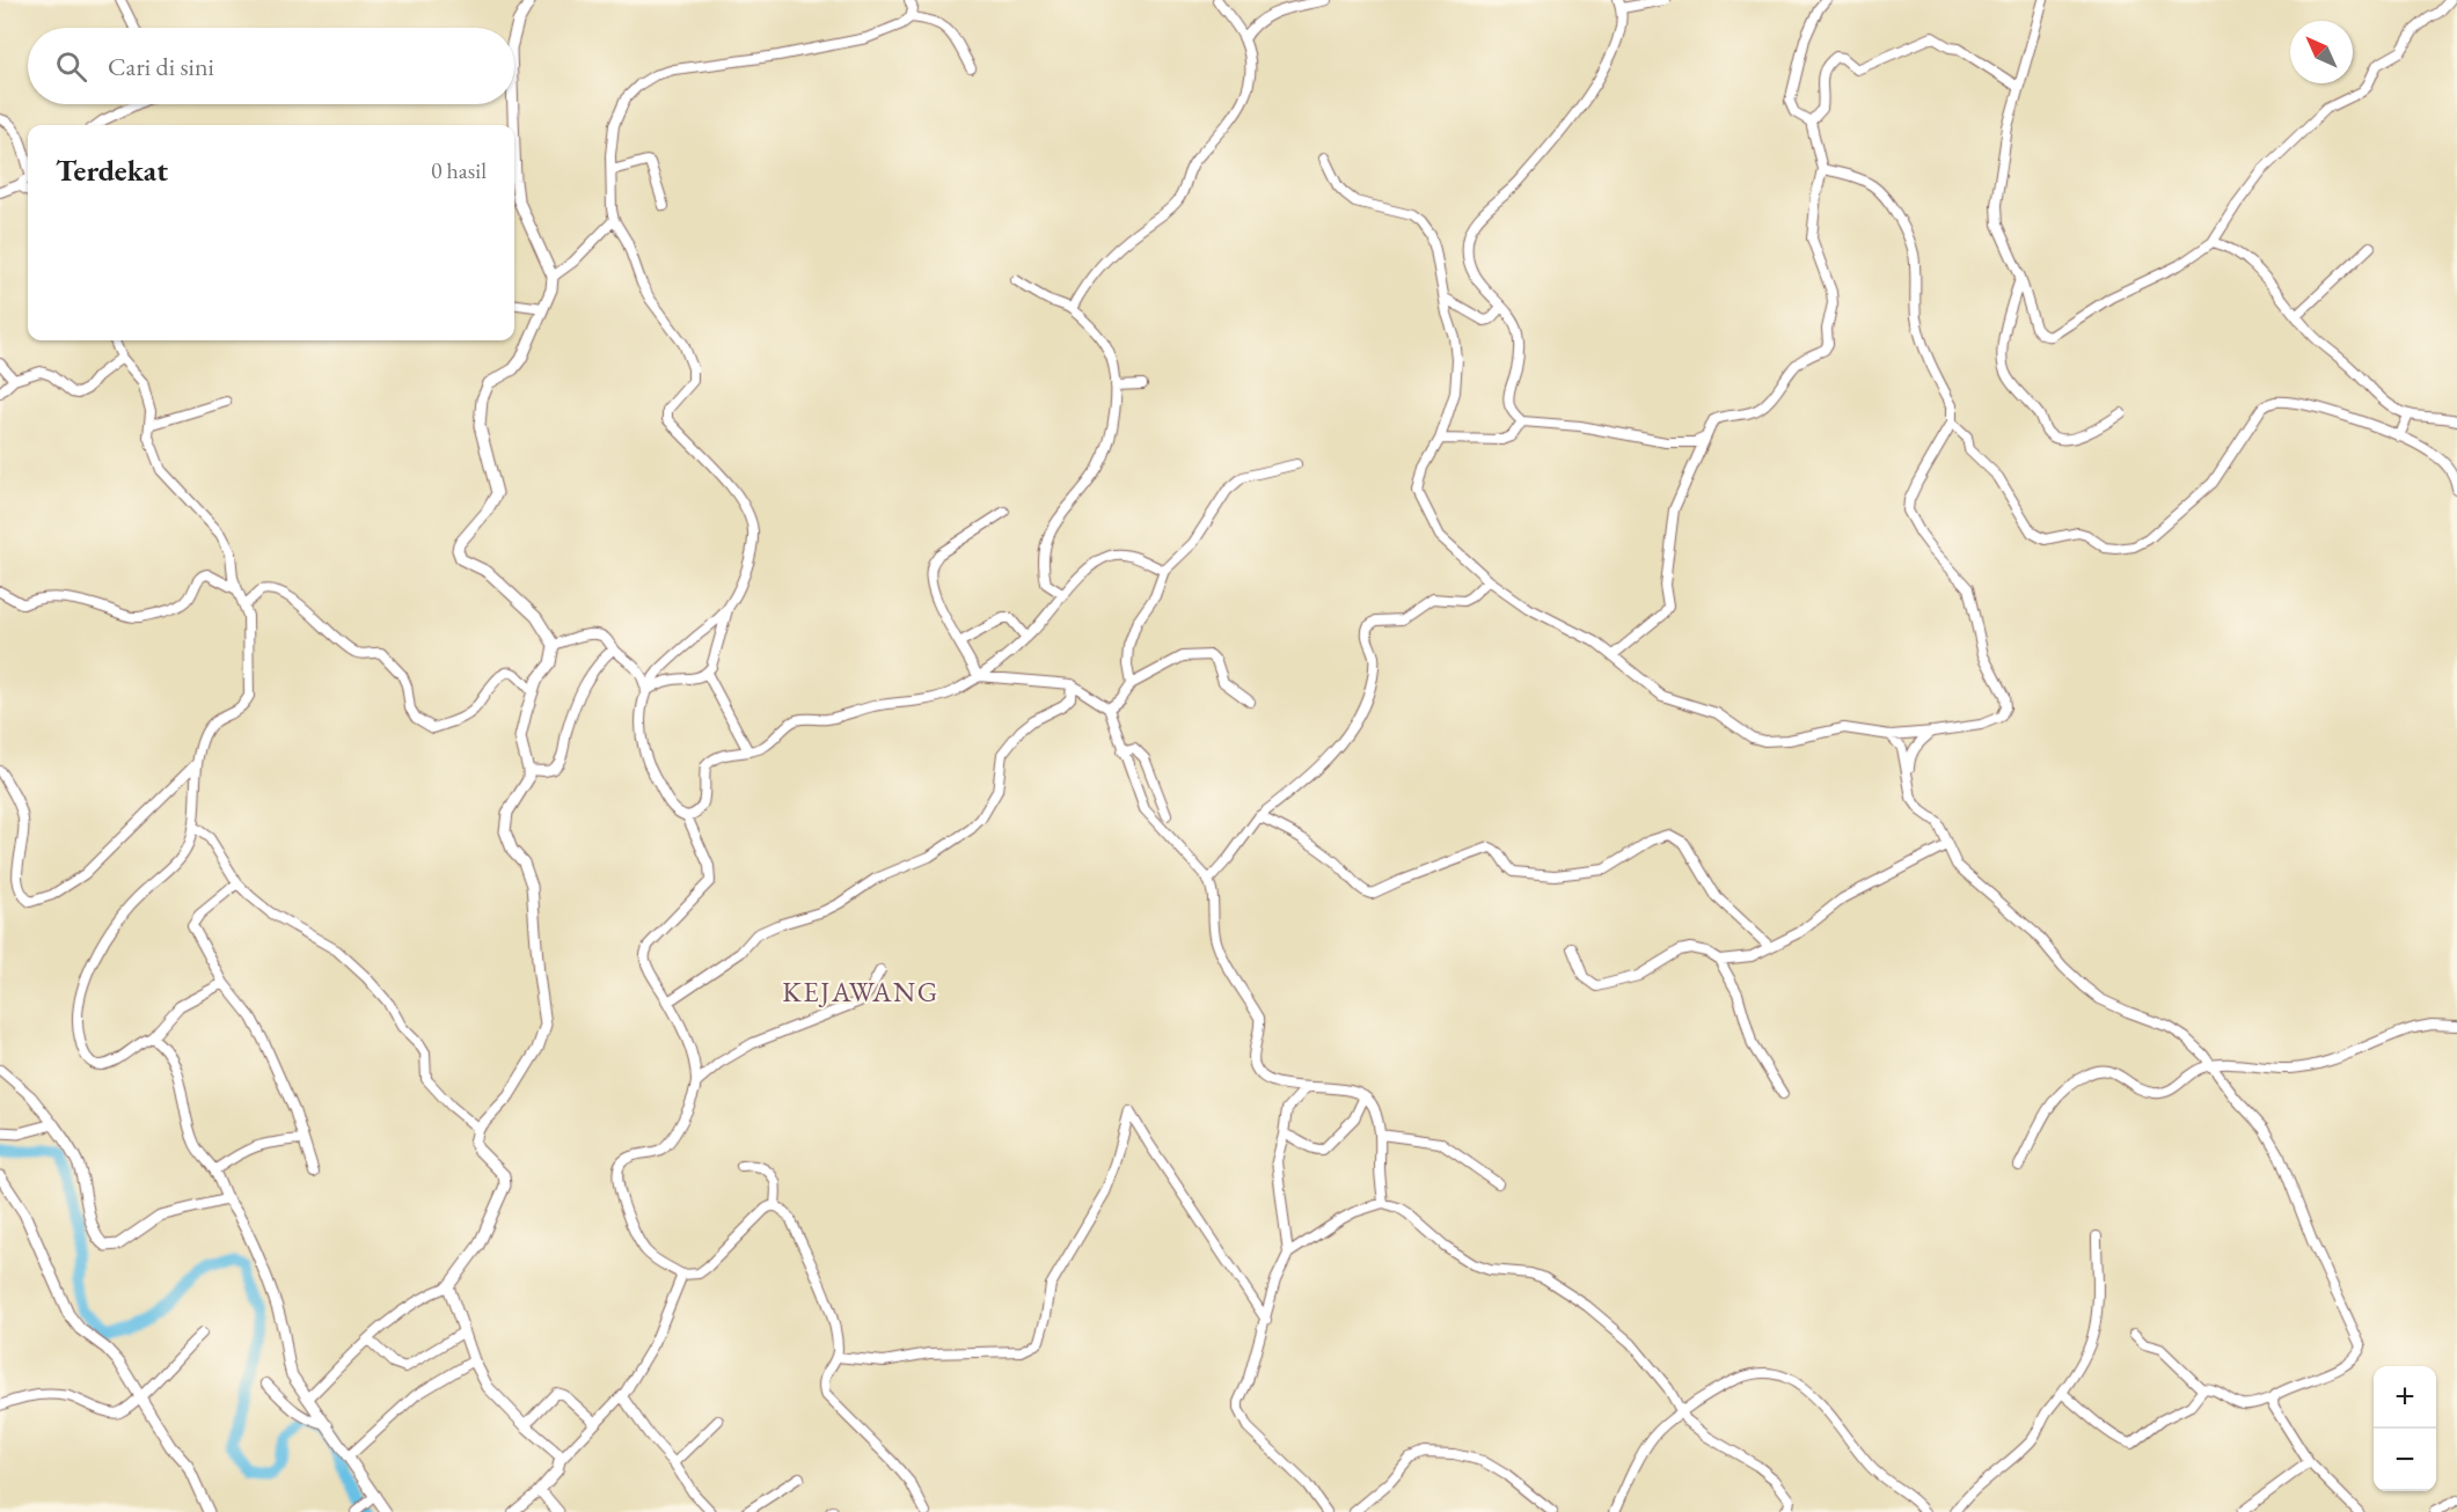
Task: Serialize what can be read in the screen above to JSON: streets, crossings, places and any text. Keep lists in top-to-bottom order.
{
  "districts": ["KEJAWANG"],
  "north": "top left",
  "page": {
    "search": "Cari di sini",
    "heading": ["Terdekat", "0 hasil"],
    "map_buttons": ["+", "−"]
  }
}
